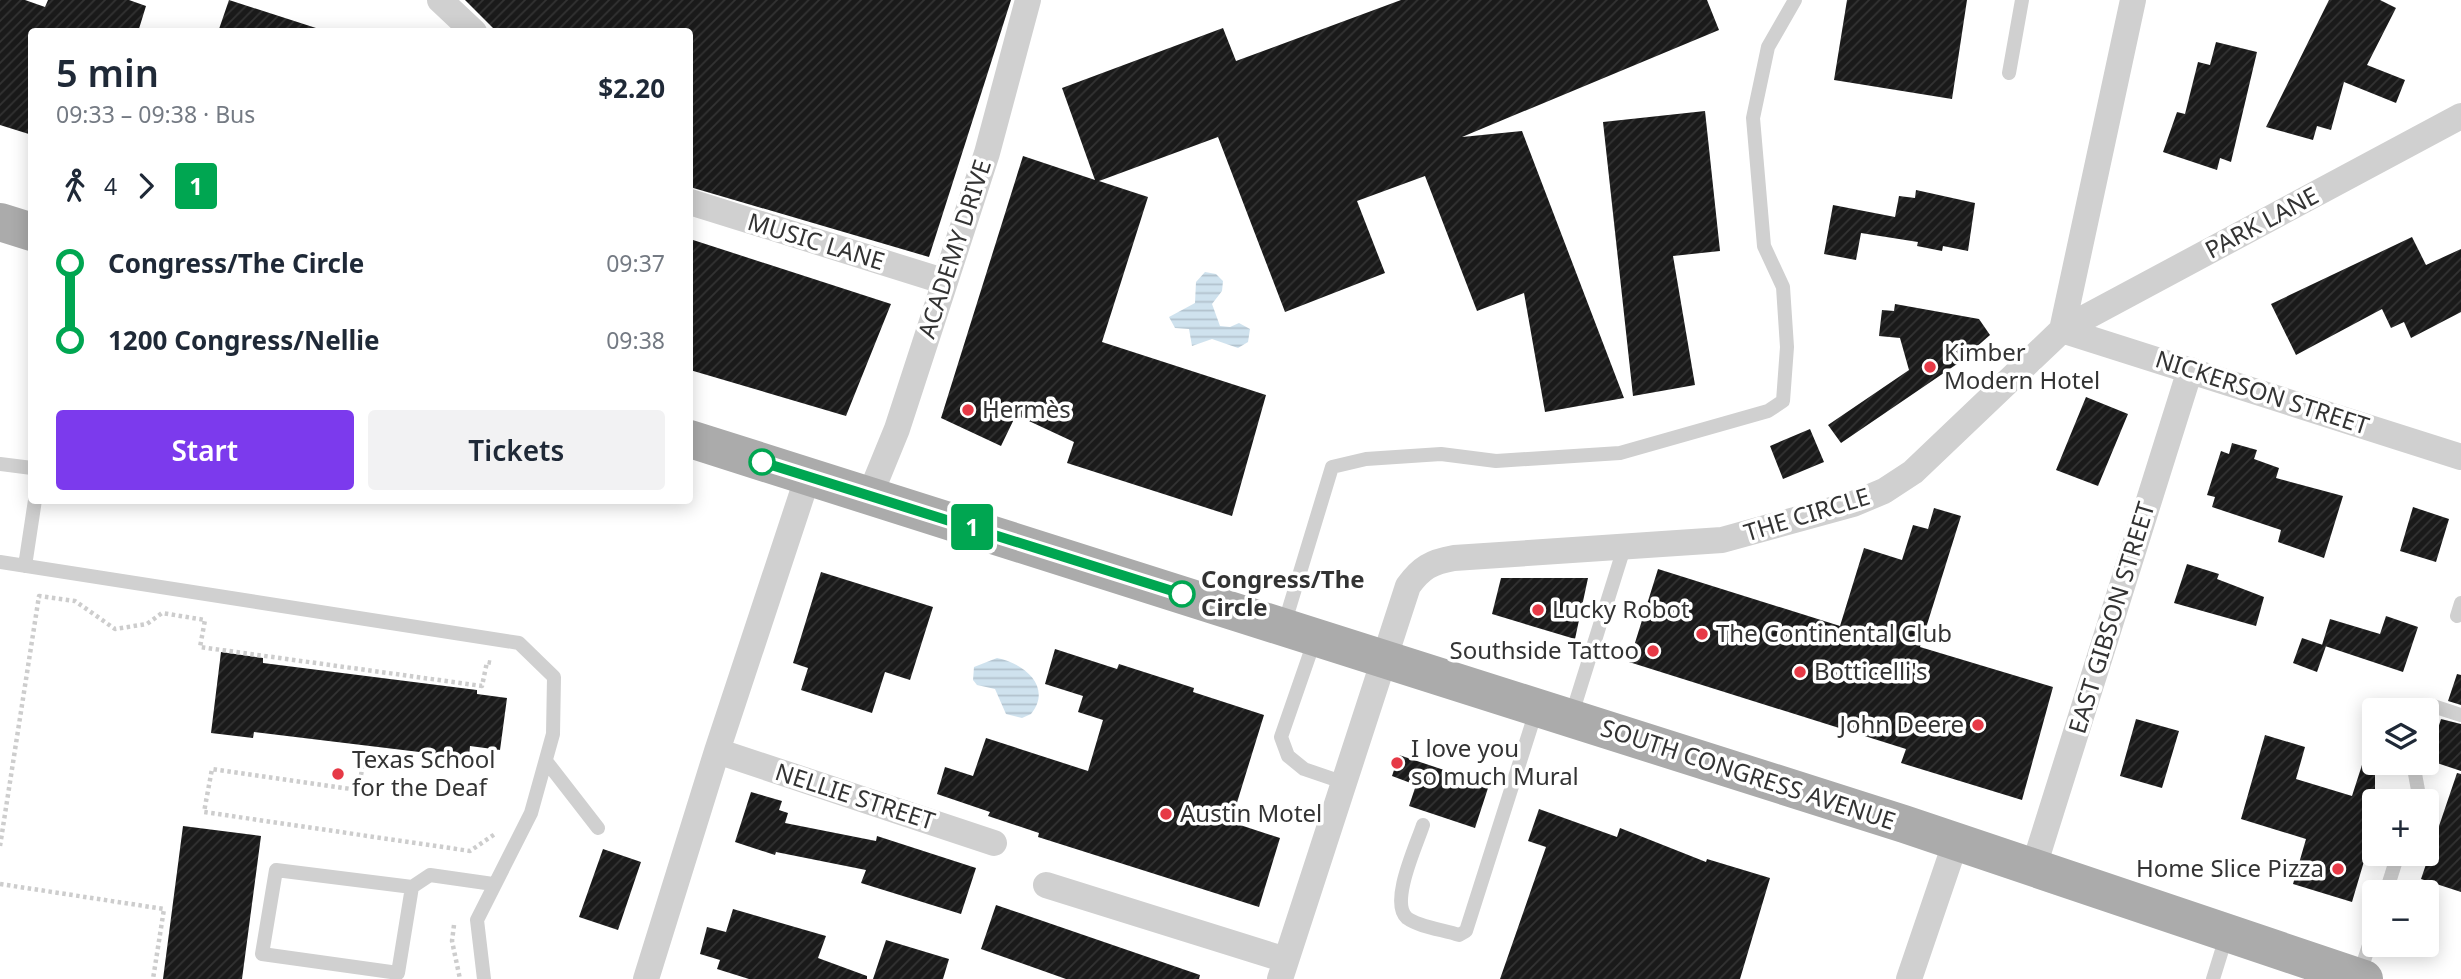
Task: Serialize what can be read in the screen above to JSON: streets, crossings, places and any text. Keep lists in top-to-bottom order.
{
  "streets": {
    "main road": ["SOUTH CONGRESS AVENUE"],
    "street": [
      "PARK LANE",
      "MUSIC LANE",
      "ACADEMY DRIVE",
      "NICKERSON STREET",
      "THE CIRCLE",
      "EAST GIBSON STREET",
      "NELLIE STREET"
    ]
  },
  "crossings": [
    ["PARK LANE", "NICKERSON STREET"],
    ["PARK LANE", "THE CIRCLE"],
    ["MUSIC LANE", "ACADEMY DRIVE"],
    ["ACADEMY DRIVE", "SOUTH CONGRESS AVENUE"],
    ["NICKERSON STREET", "THE CIRCLE"],
    ["NICKERSON STREET", "EAST GIBSON STREET"],
    ["THE CIRCLE", "SOUTH CONGRESS AVENUE"],
    ["EAST GIBSON STREET", "SOUTH CONGRESS AVENUE"]
  ],
  "places": [
    "Kimber Modern Hotel",
    "Hermès",
    "Congress/The Circle",
    "Lucky Robot",
    "The Continental Club",
    "Southside Tattoo",
    "Botticelli's",
    "John Deere",
    "I love you so much Mural",
    "Texas School for the Deaf",
    "Austin Motel",
    "Home Slice Pizza"
  ],
  "lines": ["bus line 1"],
  "page": {
    "on_map": "1",
    "heading": ["5 min", "09:33 – 09:38 · Bus", "$2.20"],
    "legs": ["4", "1"],
    "list": [
      {
        "name": "Congress/The Circle",
        "value": "09:37"
      },
      {
        "name": "1200 Congress/Nellie",
        "value": "09:38"
      }
    ],
    "buttons": ["Start", "Tickets"],
    "map_buttons": ["+", "−"]
  }
}
